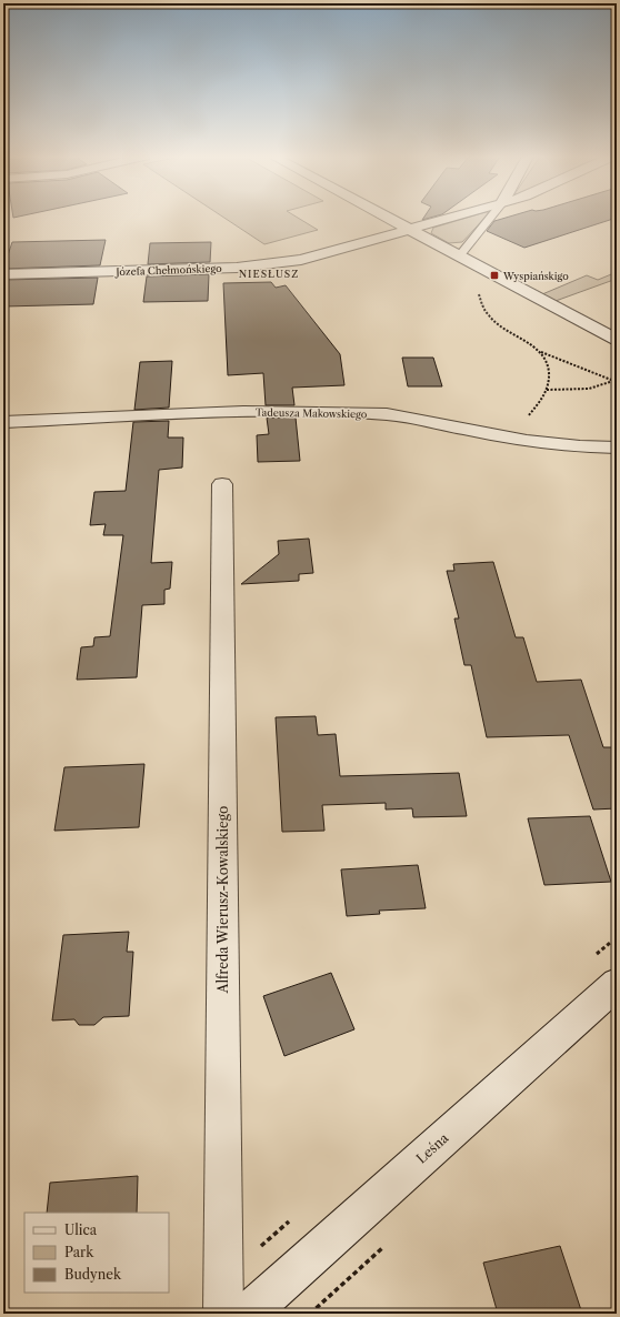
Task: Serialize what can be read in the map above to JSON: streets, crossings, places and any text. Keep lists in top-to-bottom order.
{
  "streets": {
    "street": [
      "Józefa Chełmońskiego",
      "Tadeusza Makowskiego",
      "Alfreda Wierusz-Kowalskiego",
      "Leśna"
    ]
  },
  "districts": ["NIESŁUSZ"],
  "places": {
    "transit": ["Wyspiańskigo"]
  },
  "legend": ["Ulica", "Park", "Budynek"]
}
